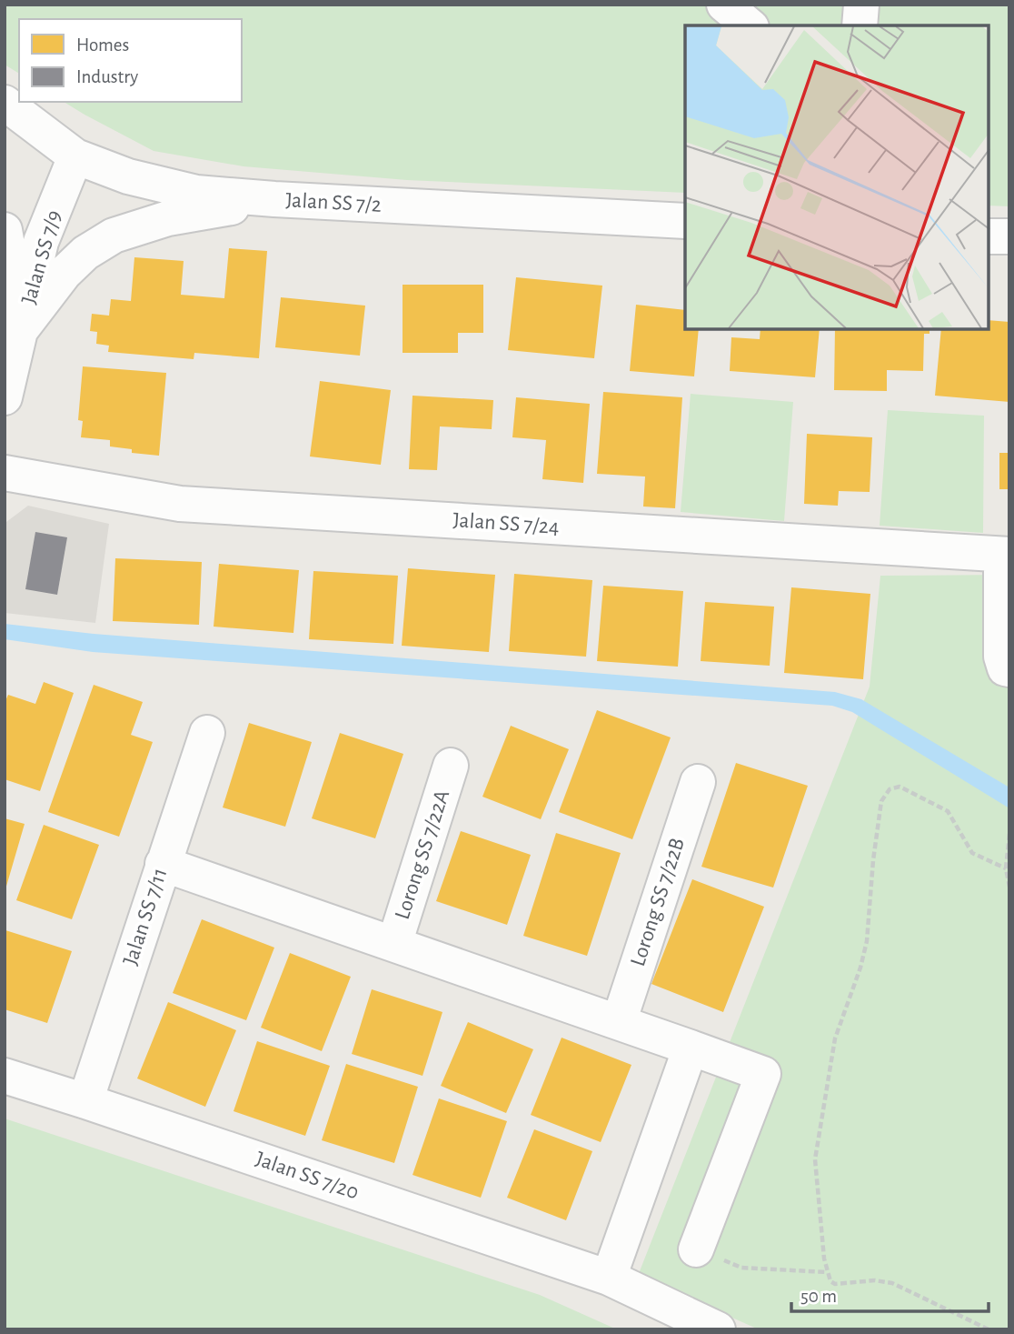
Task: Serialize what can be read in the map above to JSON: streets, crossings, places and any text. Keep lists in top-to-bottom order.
{
  "streets": {
    "street": [
      "Jalan SS 7/2",
      "Jalan SS 7/9",
      "Jalan SS 7/24",
      "Lorong SS 7/22A",
      "Lorong SS 7/22B",
      "Jalan SS 7/11",
      "Jalan SS 7/20"
    ]
  },
  "crossings": [
    ["Jalan SS 7/2", "Jalan SS 7/9"],
    ["Jalan SS 7/11", "Jalan SS 7/20"]
  ],
  "legend": ["Homes", "Industry"],
  "scale_bar": "50 m"
}
